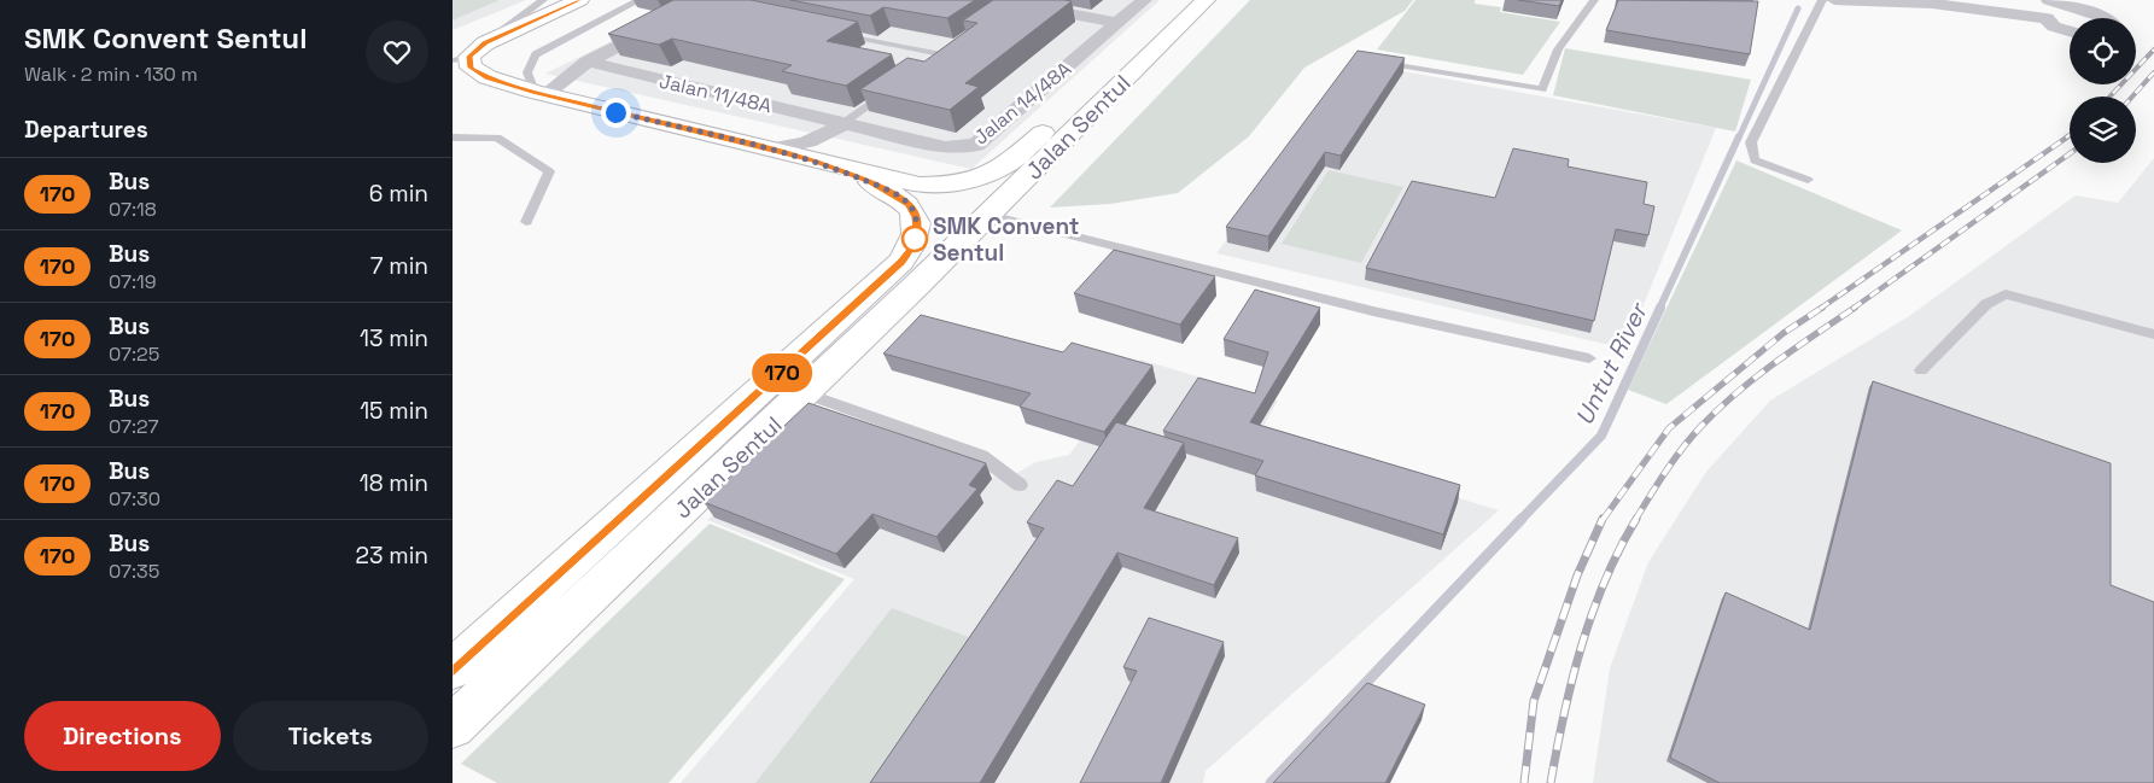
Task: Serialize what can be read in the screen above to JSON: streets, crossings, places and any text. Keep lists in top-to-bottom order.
{
  "streets": {
    "main road": ["Jalan Sentul"],
    "street": ["Jalan 11/48A", "Jalan 14/48A"]
  },
  "crossings": [
    ["Jalan 11/48A", "Jalan 14/48A"]
  ],
  "water": ["Untut River"],
  "places": ["SMK Convent Sentul"],
  "lines": ["bus line 170"],
  "page": {
    "heading": [
      ["SMK Convent Sentul", "Walk · 2 min · 130 m"],
      "Departures"
    ],
    "on_map": "170",
    "list": [
      {
        "mark": "170",
        "name": "Bus",
        "note": "07:18",
        "value": "6 min"
      },
      {
        "mark": "170",
        "name": "Bus",
        "note": "07:19",
        "value": "7 min"
      },
      {
        "mark": "170",
        "name": "Bus",
        "note": "07:25",
        "value": "13 min"
      },
      {
        "mark": "170",
        "name": "Bus",
        "note": "07:27",
        "value": "15 min"
      },
      {
        "mark": "170",
        "name": "Bus",
        "note": "07:30",
        "value": "18 min"
      },
      {
        "mark": "170",
        "name": "Bus",
        "note": "07:35",
        "value": "23 min"
      }
    ],
    "buttons": ["Directions", "Tickets"]
  }
}
